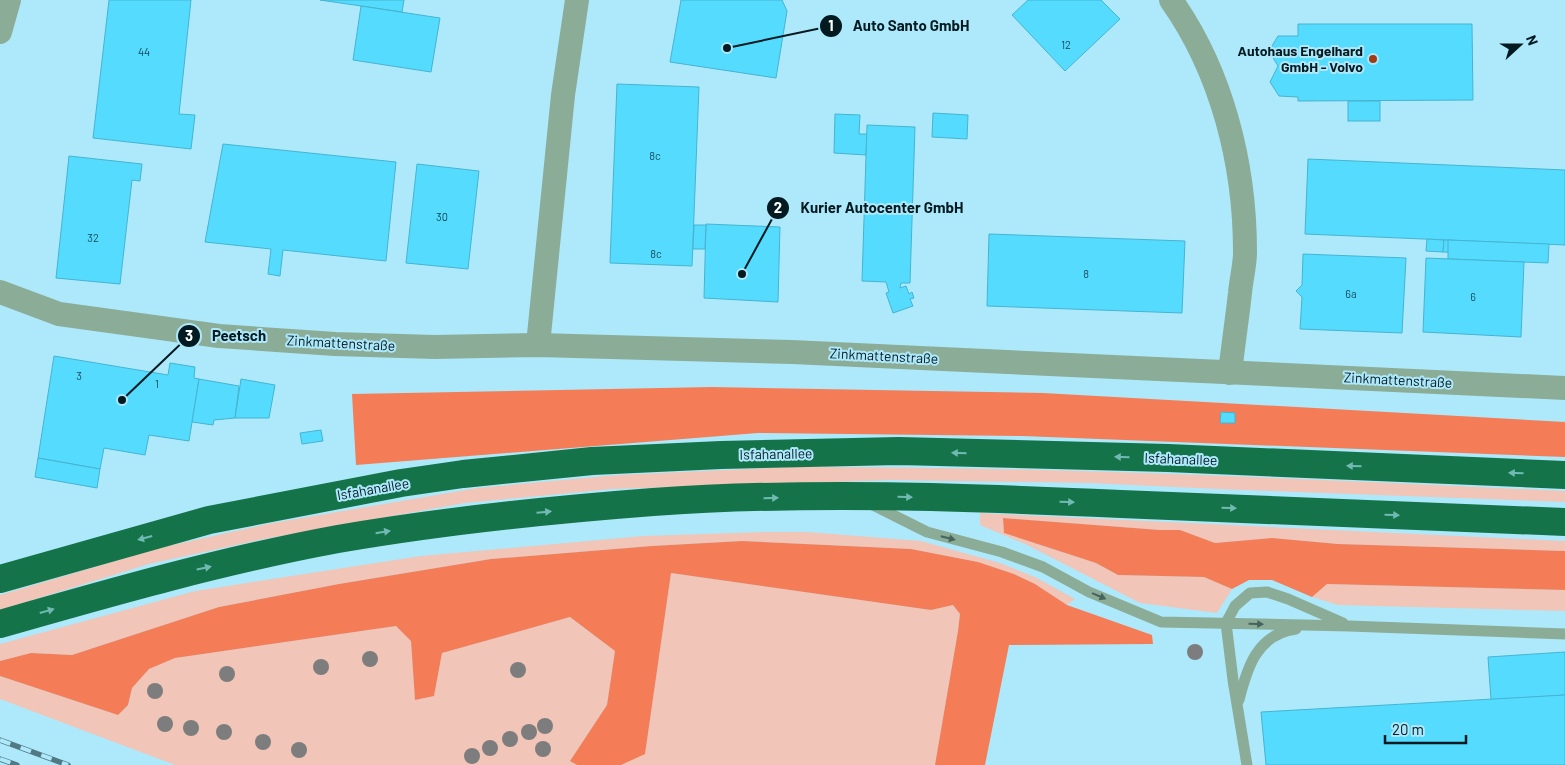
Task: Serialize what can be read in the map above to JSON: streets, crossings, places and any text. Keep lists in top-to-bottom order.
{
  "streets": {
    "highway": ["Isfahanallee"],
    "street": ["Zinkmattenstraße"]
  },
  "places": [
    "Auto Santo GmbH",
    "Autohaus Engelhard GmbH - Volvo",
    "Kurier Autocenter GmbH",
    "Peetsch"
  ],
  "house_numbers": [
    "12",
    "44",
    "8c",
    "30",
    "32",
    "8c",
    "8",
    "6a",
    "6",
    "3",
    "1"
  ],
  "scale_bar": "20 m",
  "north": "right"
}
